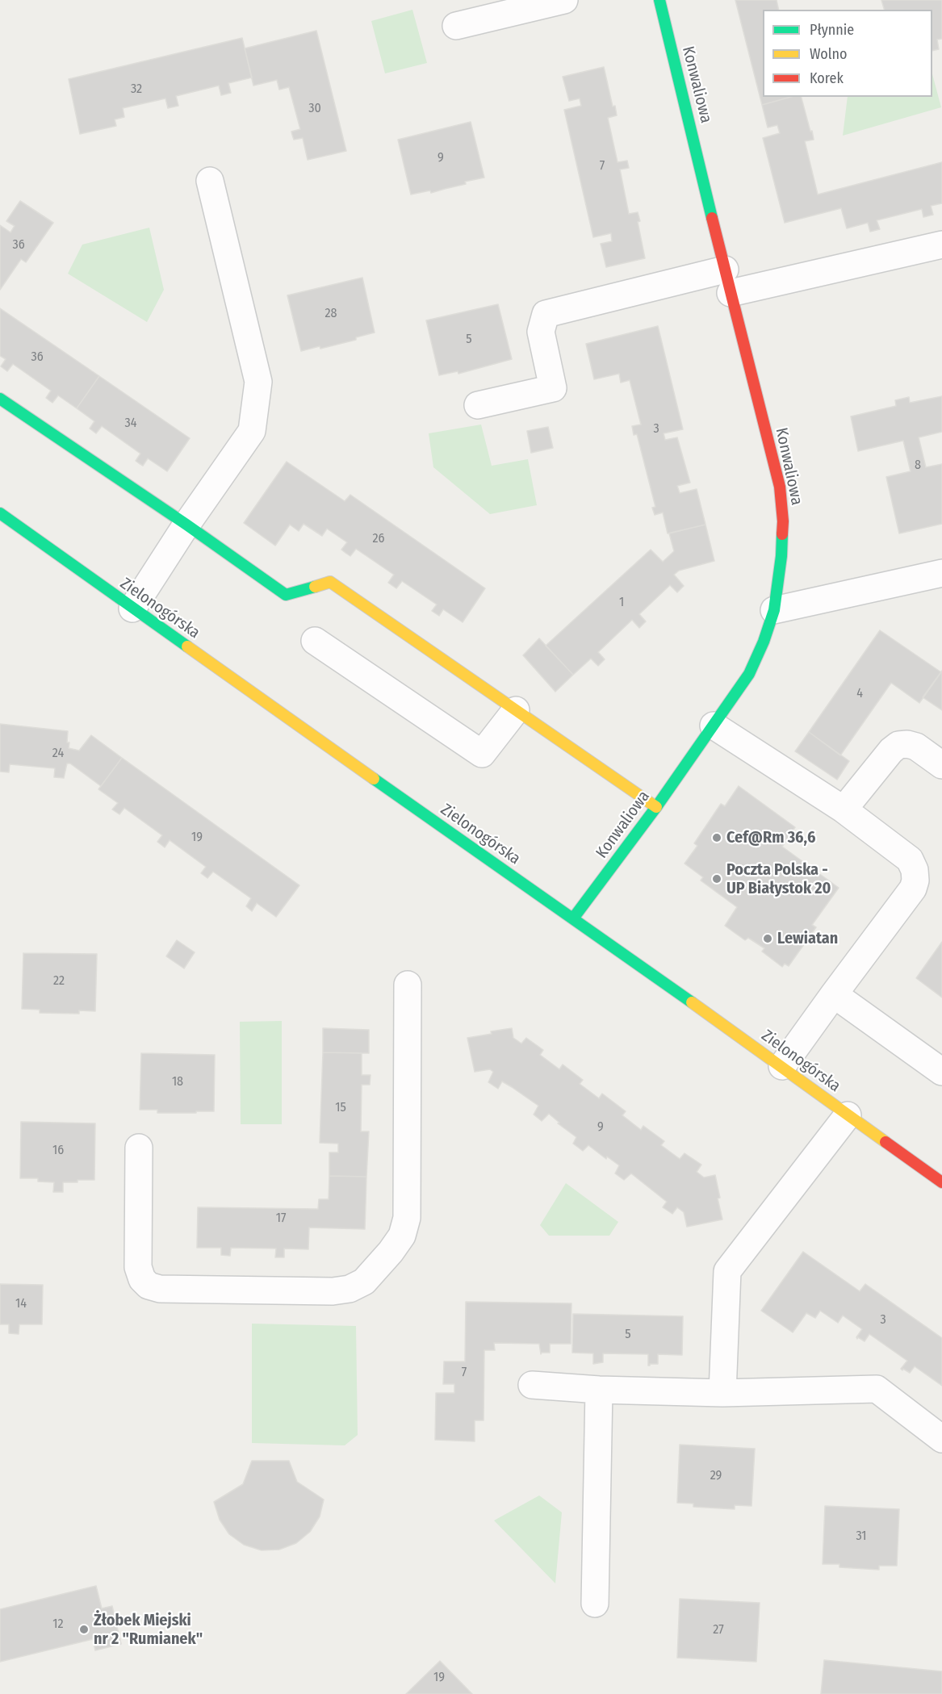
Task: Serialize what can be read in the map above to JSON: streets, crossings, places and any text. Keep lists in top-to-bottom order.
{
  "streets": {
    "street": ["Konwaliowa", "Zielonogórska"]
  },
  "crossings": [
    ["Konwaliowa", "Zielonogórska"]
  ],
  "places": [
    "Cef@Rm 36,6",
    "Poczta Polska - UP Białystok 20",
    "Lewiatan",
    "Żłobek Miejski nr 2 \"Rumianek\""
  ],
  "house_numbers": [
    "32",
    "30",
    "9",
    "7",
    "36",
    "28",
    "5",
    "36",
    "34",
    "3",
    "8",
    "26",
    "1",
    "4",
    "24",
    "19",
    "22",
    "18",
    "15",
    "9",
    "16",
    "17",
    "14",
    "3",
    "5",
    "7",
    "29",
    "31",
    "12",
    "27",
    "19"
  ],
  "legend": ["Płynnie", "Wolno", "Korek"]
}
